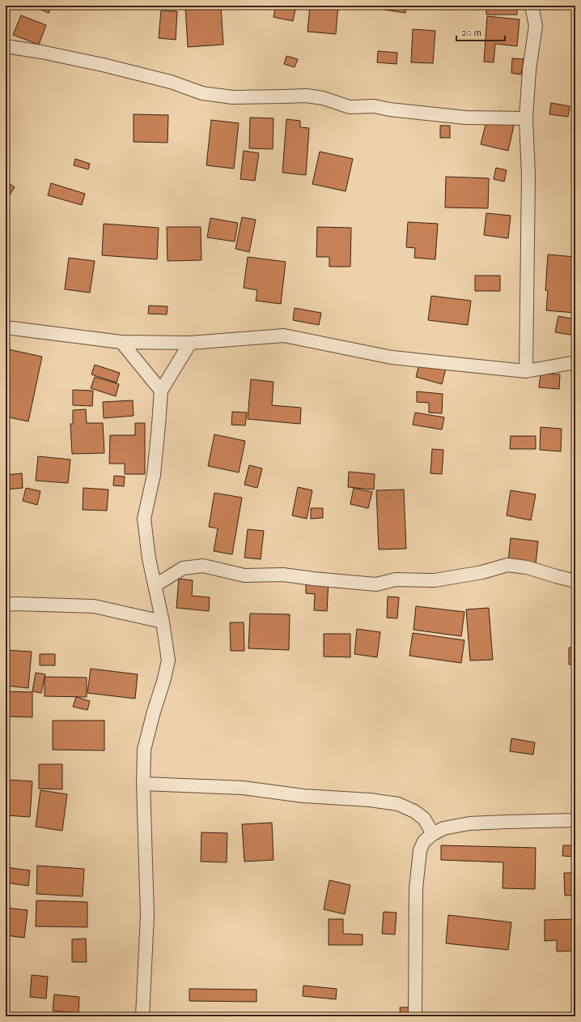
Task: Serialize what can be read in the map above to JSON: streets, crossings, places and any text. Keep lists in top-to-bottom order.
{
  "scale_bar": "20 m"
}
